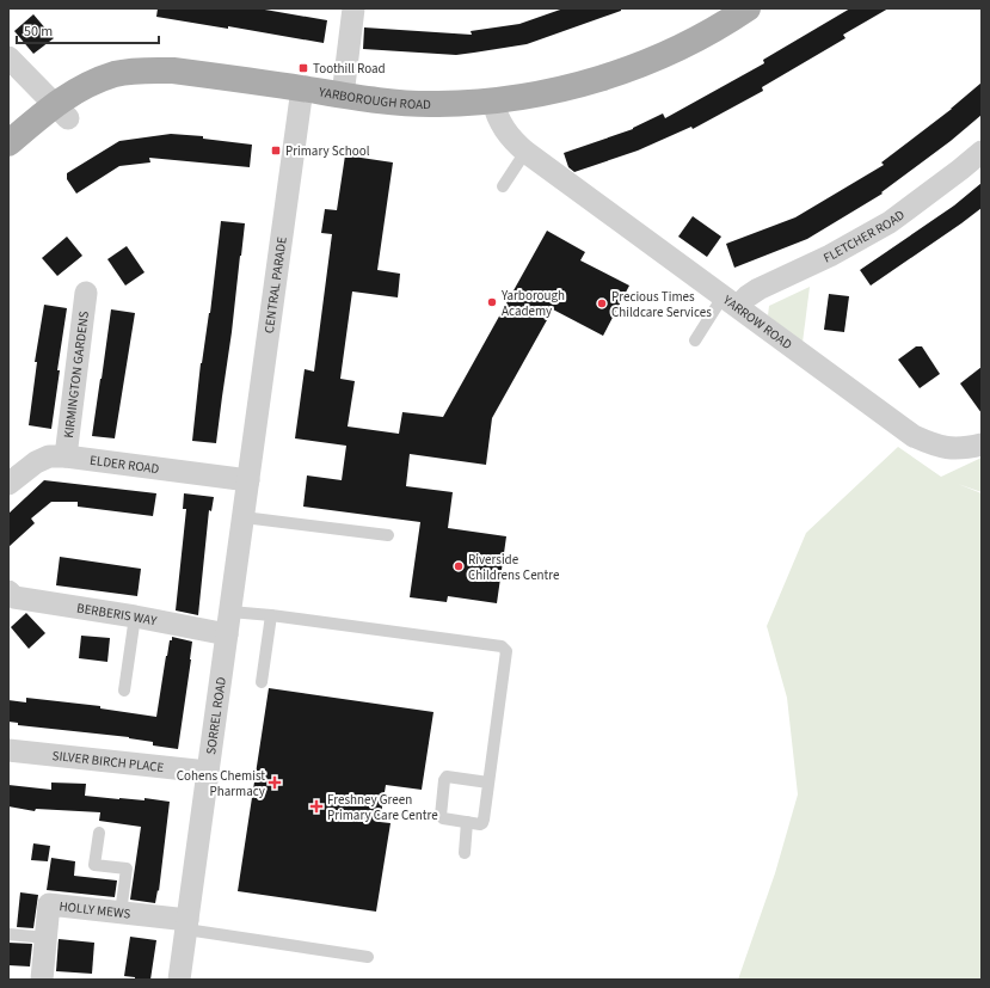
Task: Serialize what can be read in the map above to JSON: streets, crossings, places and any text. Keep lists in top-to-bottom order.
{
  "streets": {
    "main road": ["YARBOROUGH ROAD"],
    "street": [
      "FLETCHER ROAD",
      "CENTRAL PARADE",
      "YARROW ROAD",
      "KIRMINGTON GARDENS",
      "ELDER ROAD",
      "BERBERIS WAY",
      "SORREL ROAD",
      "SILVER BIRCH PLACE",
      "HOLLY MEWS"
    ]
  },
  "crossings": [
    ["YARBOROUGH ROAD", "CENTRAL PARADE"],
    ["YARBOROUGH ROAD", "YARROW ROAD"],
    ["FLETCHER ROAD", "YARROW ROAD"],
    ["CENTRAL PARADE", "ELDER ROAD"],
    ["CENTRAL PARADE", "SORREL ROAD"],
    ["KIRMINGTON GARDENS", "ELDER ROAD"],
    ["ELDER ROAD", "SORREL ROAD"],
    ["BERBERIS WAY", "SORREL ROAD"],
    ["SORREL ROAD", "SILVER BIRCH PLACE"],
    ["SORREL ROAD", "HOLLY MEWS"]
  ],
  "places": {
    "transit": ["Toothill Road", "Primary School"],
    "other": ["Yarborough Academy", "Precious Times Childcare Services", "Riverside Childrens Centre"],
    "health": ["Cohens Chemist Pharmacy", "Freshney Green Primary Care Centre"]
  },
  "scale_bar": "50 m"
}
